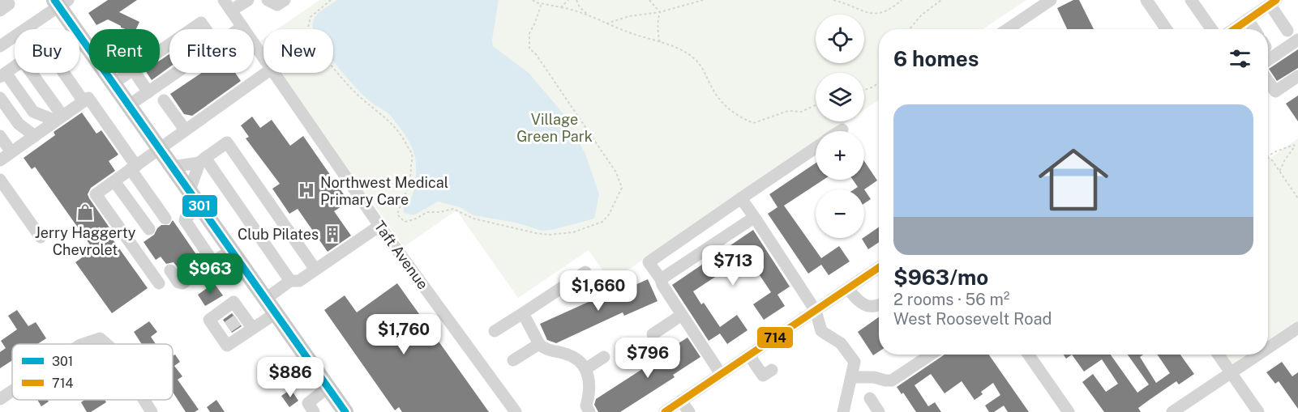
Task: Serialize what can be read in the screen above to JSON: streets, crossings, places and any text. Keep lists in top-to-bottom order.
{
  "streets": {
    "street": ["Taft Avenue"]
  },
  "parks": ["Village Green Park"],
  "places": {
    "hospital": ["Northwest Medical Primary Care"],
    "shop": ["Jerry Haggerty Chevrolet"],
    "building": ["Club Pilates"]
  },
  "lines": ["transit line 301", "transit line 714"],
  "legend": ["301", "714"],
  "page": {
    "map_buttons": ["+", "−"],
    "chip": [
      "Buy",
      "Rent",
      "Filters",
      "New"
    ],
    "heading": "6 homes",
    "list": [
      {
        "name": "$963/mo",
        "note": "2 rooms · 56 m² · West Roosevelt Road"
      }
    ],
    "price": [
      "$713",
      "$963",
      "$1,660",
      "$1,760",
      "$796",
      "$886"
    ]
  }
}
